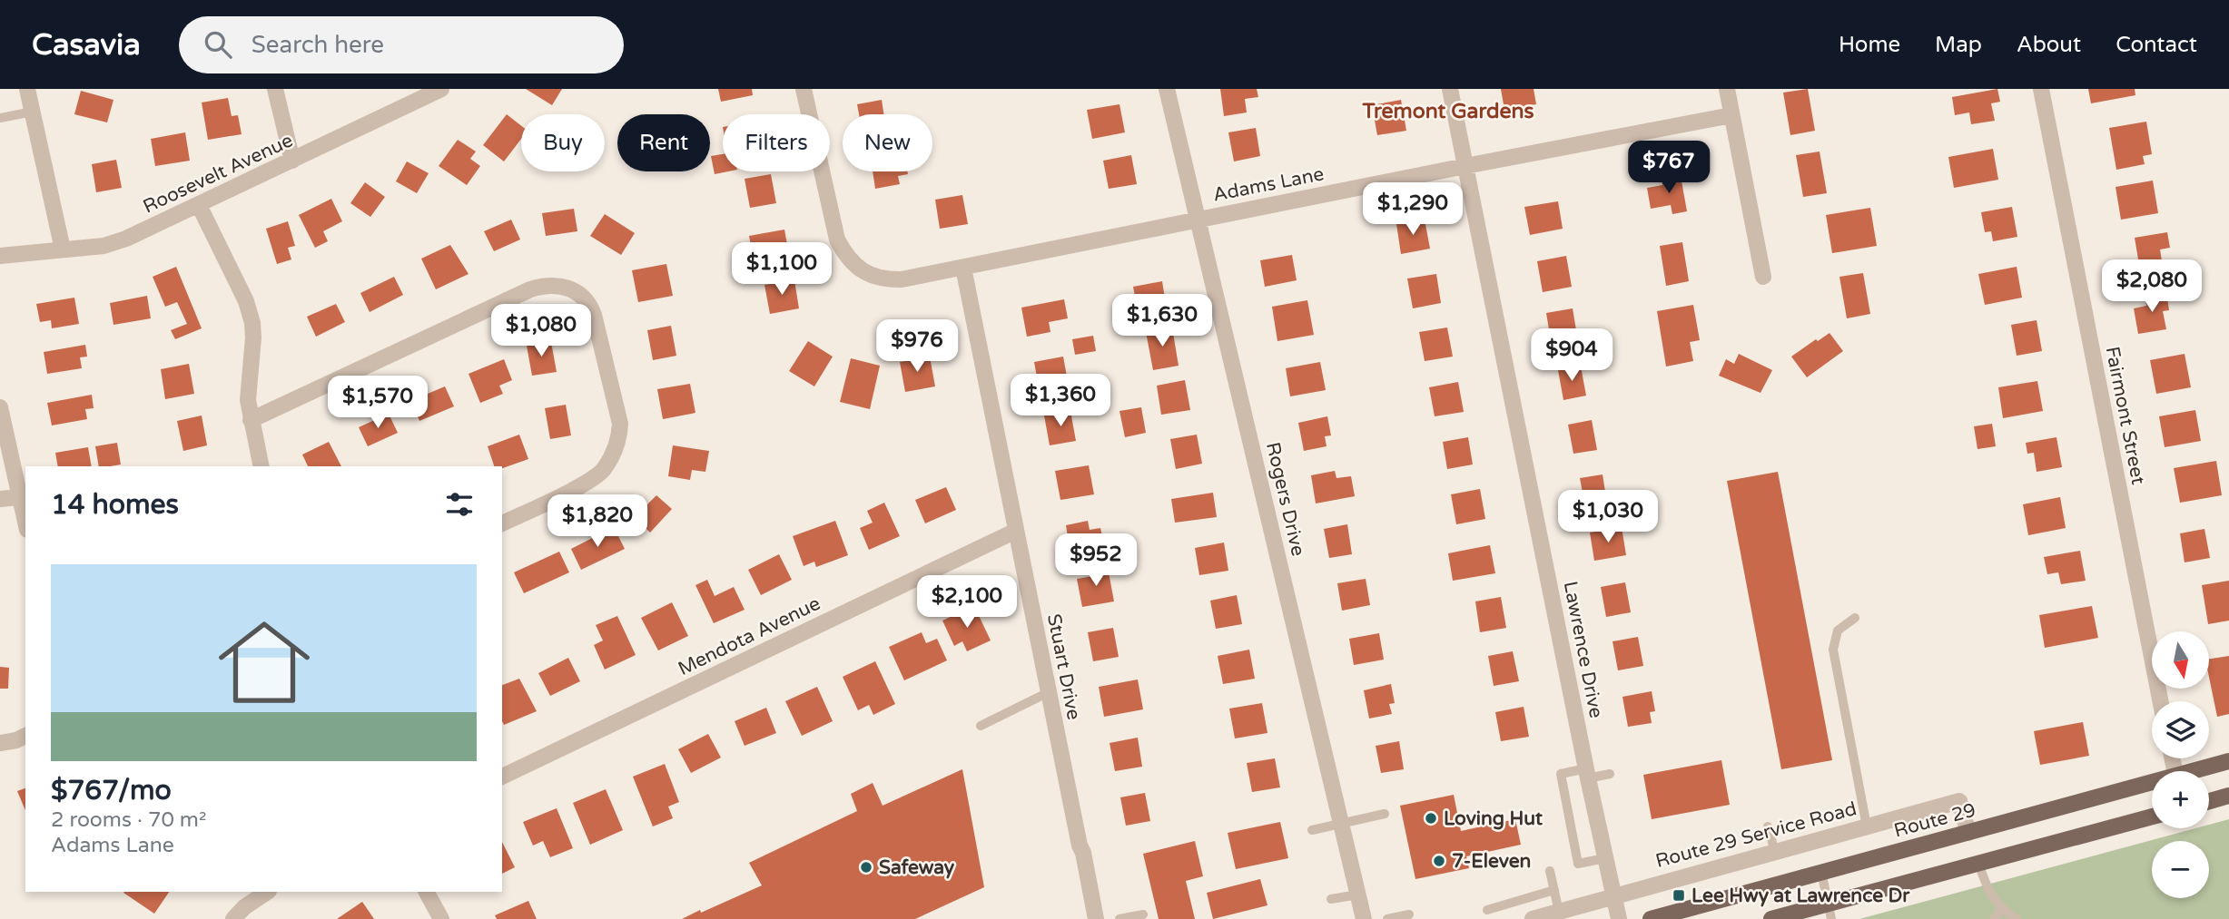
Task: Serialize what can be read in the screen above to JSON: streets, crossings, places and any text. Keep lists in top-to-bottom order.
{
  "streets": {
    "main road": ["Route 29"],
    "street": [
      "Roosevelt Avenue",
      "Adams Lane",
      "Fairmont Street",
      "Rogers Drive",
      "Mendota Avenue",
      "Lawrence Drive",
      "Stuart Drive",
      "Route 29 Service Road"
    ]
  },
  "crossings": [
    ["Adams Lane", "Rogers Drive"],
    ["Adams Lane", "Lawrence Drive"],
    ["Adams Lane", "Stuart Drive"],
    ["Mendota Avenue", "Stuart Drive"],
    ["Lawrence Drive", "Route 29 Service Road"],
    ["Route 29", "Route 29 Service Road"]
  ],
  "districts": ["Tremont Gardens"],
  "places": {
    "other": ["Loving Hut", "7-Eleven", "Safeway"],
    "transit": ["Lee Hwy at Lawrence Dr"]
  },
  "north": "bottom",
  "page": {
    "header": "Casavia",
    "search": "Search here",
    "nav": [
      "Home",
      "Map",
      "About",
      "Contact"
    ],
    "chip": [
      "Buy",
      "Rent",
      "Filters",
      "New"
    ],
    "price": [
      "$767",
      "$1,290",
      "$1,100",
      "$2,080",
      "$1,630",
      "$1,080",
      "$976",
      "$904",
      "$1,360",
      "$1,570",
      "$1,030",
      "$1,820",
      "$952",
      "$2,100"
    ],
    "heading": "14 homes",
    "list": [
      {
        "name": "$767/mo",
        "note": "2 rooms · 70 m² · Adams Lane"
      }
    ],
    "map_buttons": ["+", "−"]
  }
}
